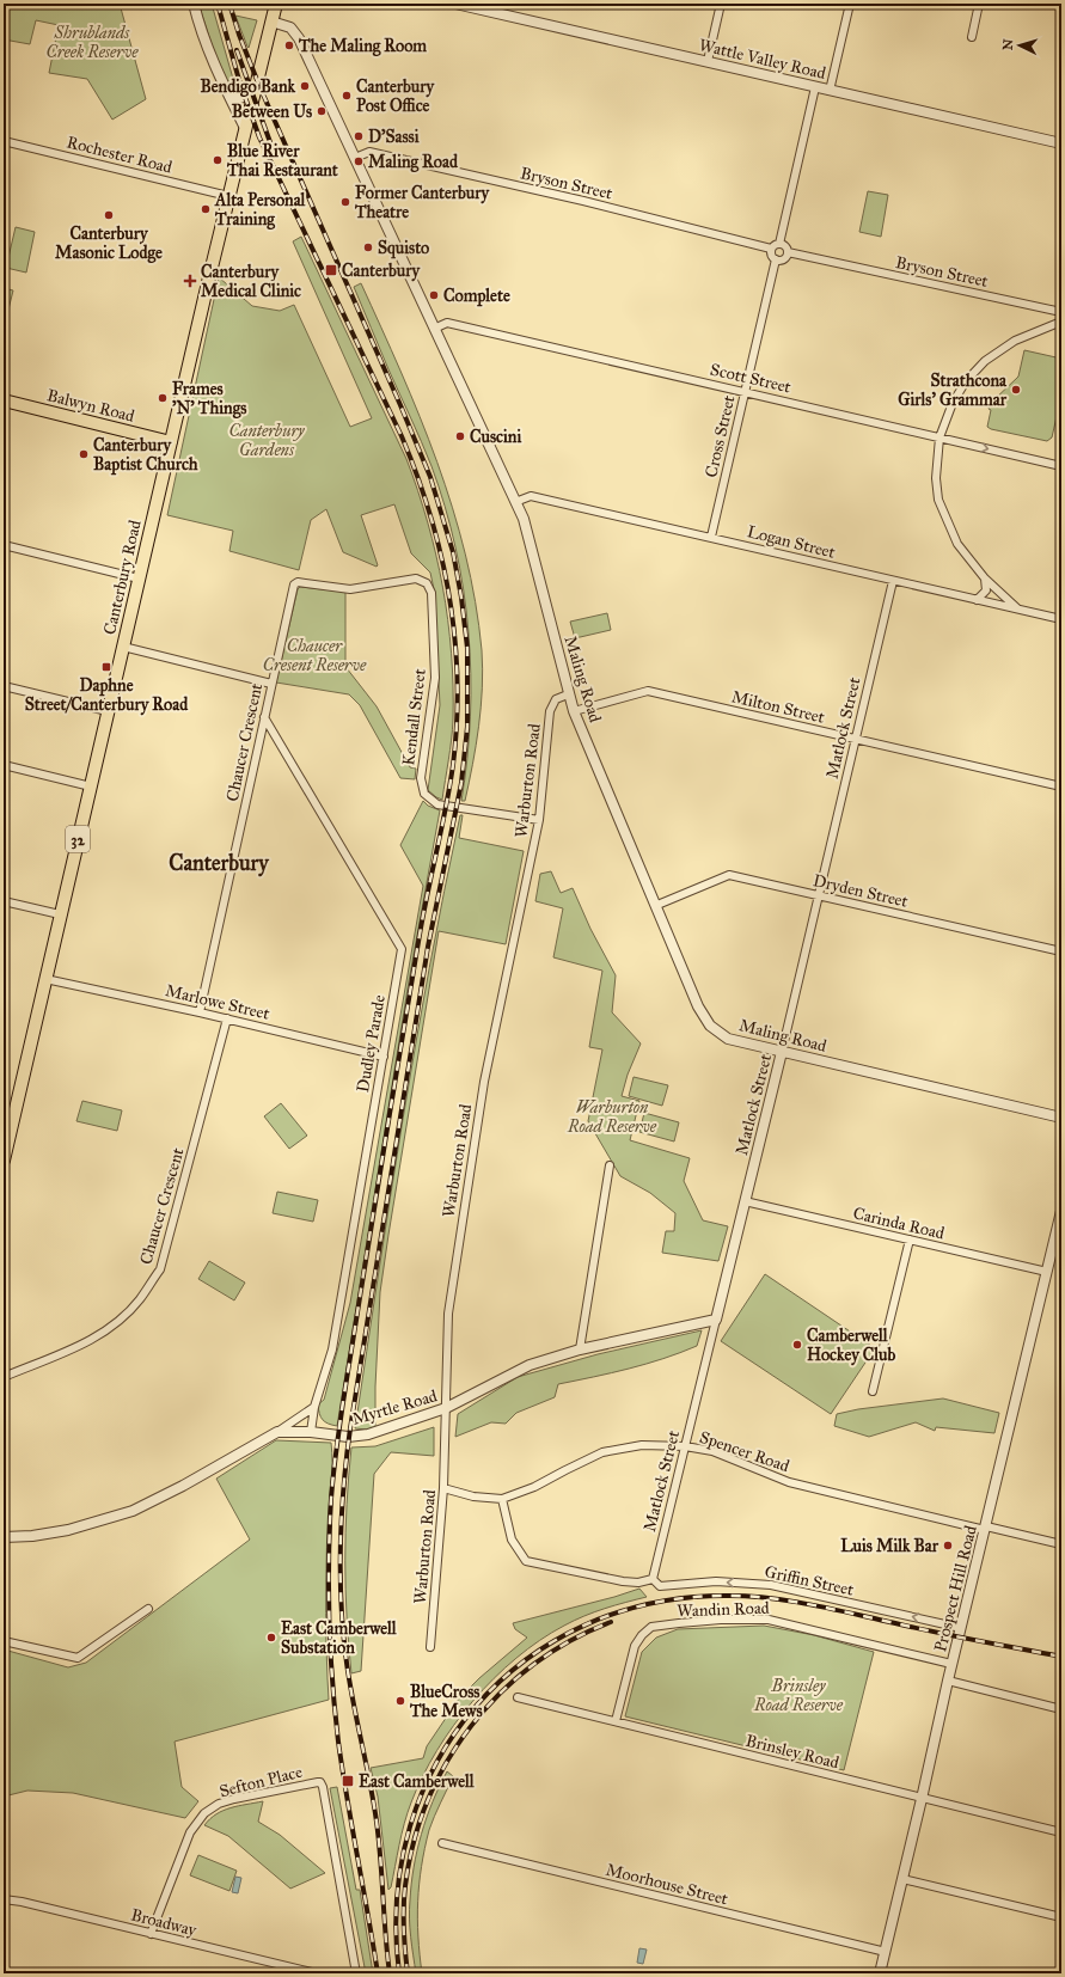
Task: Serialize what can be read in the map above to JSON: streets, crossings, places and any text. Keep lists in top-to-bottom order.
{
  "streets": {
    "main road": ["Balwyn Road", "Canterbury Road", "32"],
    "street": [
      "Wattle Valley Road",
      "Rochester Road",
      "Bryson Street",
      "Scott Street",
      "Cross Street",
      "Logan Street",
      "Maling Road",
      "Milton Street",
      "Kendall Street",
      "Matlock Street",
      "Chaucer Crescent",
      "Warburton Road",
      "Dryden Street",
      "Marlowe Street",
      "Dudley Parade",
      "Carinda Road",
      "Myrtle Road",
      "Spencer Road",
      "Griffin Street",
      "Prospect Hill Road",
      "Wandin Road",
      "Brinsley Road",
      "Sefton Place",
      "Moorhouse Street",
      "Broadway"
    ]
  },
  "crossings": [
    ["Rochester Road", "Canterbury Road"],
    ["Bryson Street", "Cross Street"],
    ["Bryson Street", "Maling Road"],
    ["Scott Street", "Cross Street"],
    ["Scott Street", "Maling Road"],
    ["Balwyn Road", "Canterbury Road"],
    ["Cross Street", "Logan Street"],
    ["Logan Street", "Maling Road"],
    ["Logan Street", "Matlock Street"],
    ["Canterbury Road", "Maling Road"],
    ["Canterbury Road", "Marlowe Street"],
    ["Maling Road", "Milton Street"],
    ["Maling Road", "Matlock Street"],
    ["Maling Road", "Warburton Road"],
    ["Maling Road", "Dryden Street"],
    ["Milton Street", "Matlock Street"],
    ["Kendall Street", "Chaucer Crescent"],
    ["Kendall Street", "Warburton Road"],
    ["Matlock Street", "Dryden Street"],
    ["Matlock Street", "Carinda Road"],
    ["Matlock Street", "Myrtle Road"],
    ["Matlock Street", "Spencer Road"],
    ["Matlock Street", "Griffin Street"],
    ["Chaucer Crescent", "Marlowe Street"],
    ["Chaucer Crescent", "Dudley Parade"],
    ["Warburton Road", "Myrtle Road"],
    ["Warburton Road", "Spencer Road"],
    ["Marlowe Street", "Dudley Parade"],
    ["Dudley Parade", "Myrtle Road"],
    ["Carinda Road", "Prospect Hill Road"],
    ["Spencer Road", "Prospect Hill Road"],
    ["Griffin Street", "Prospect Hill Road"],
    ["Prospect Hill Road", "Wandin Road"],
    ["Prospect Hill Road", "Brinsley Road"],
    ["Prospect Hill Road", "Moorhouse Street"],
    ["Wandin Road", "Brinsley Road"],
    ["Sefton Place", "Broadway"]
  ],
  "one_way": ["Griffin Street"],
  "districts": ["Canterbury"],
  "parks": [
    "Shrublands Creek Reserve",
    "Canterbury Gardens",
    "Chaucer Cresent Reserve",
    "Warburton Road Reserve",
    "Brinsley Road Reserve"
  ],
  "places": {
    "other": [
      "The Maling Room",
      "Bendigo Bank",
      "Canterbury Post Office",
      "Between Us",
      "D'Sassi",
      "Blue River Thai Restaurant",
      "Maling Road",
      "Former Canterbury Theatre",
      "Alta Personal Training",
      "Canterbury Masonic Lodge",
      "Squisto",
      "Complete",
      "Strathcona Girls' Grammar",
      "Frames 'N' Things",
      "Cuscini",
      "Canterbury Baptist Church",
      "Camberwell Hockey Club",
      "Luis Milk Bar",
      "East Camberwell Substation",
      "BlueCross The Mews"
    ],
    "transit": ["Canterbury", "Daphne Street/Canterbury Road", "East Camberwell"],
    "health": ["Canterbury Medical Clinic"]
  },
  "north": "left"
}
